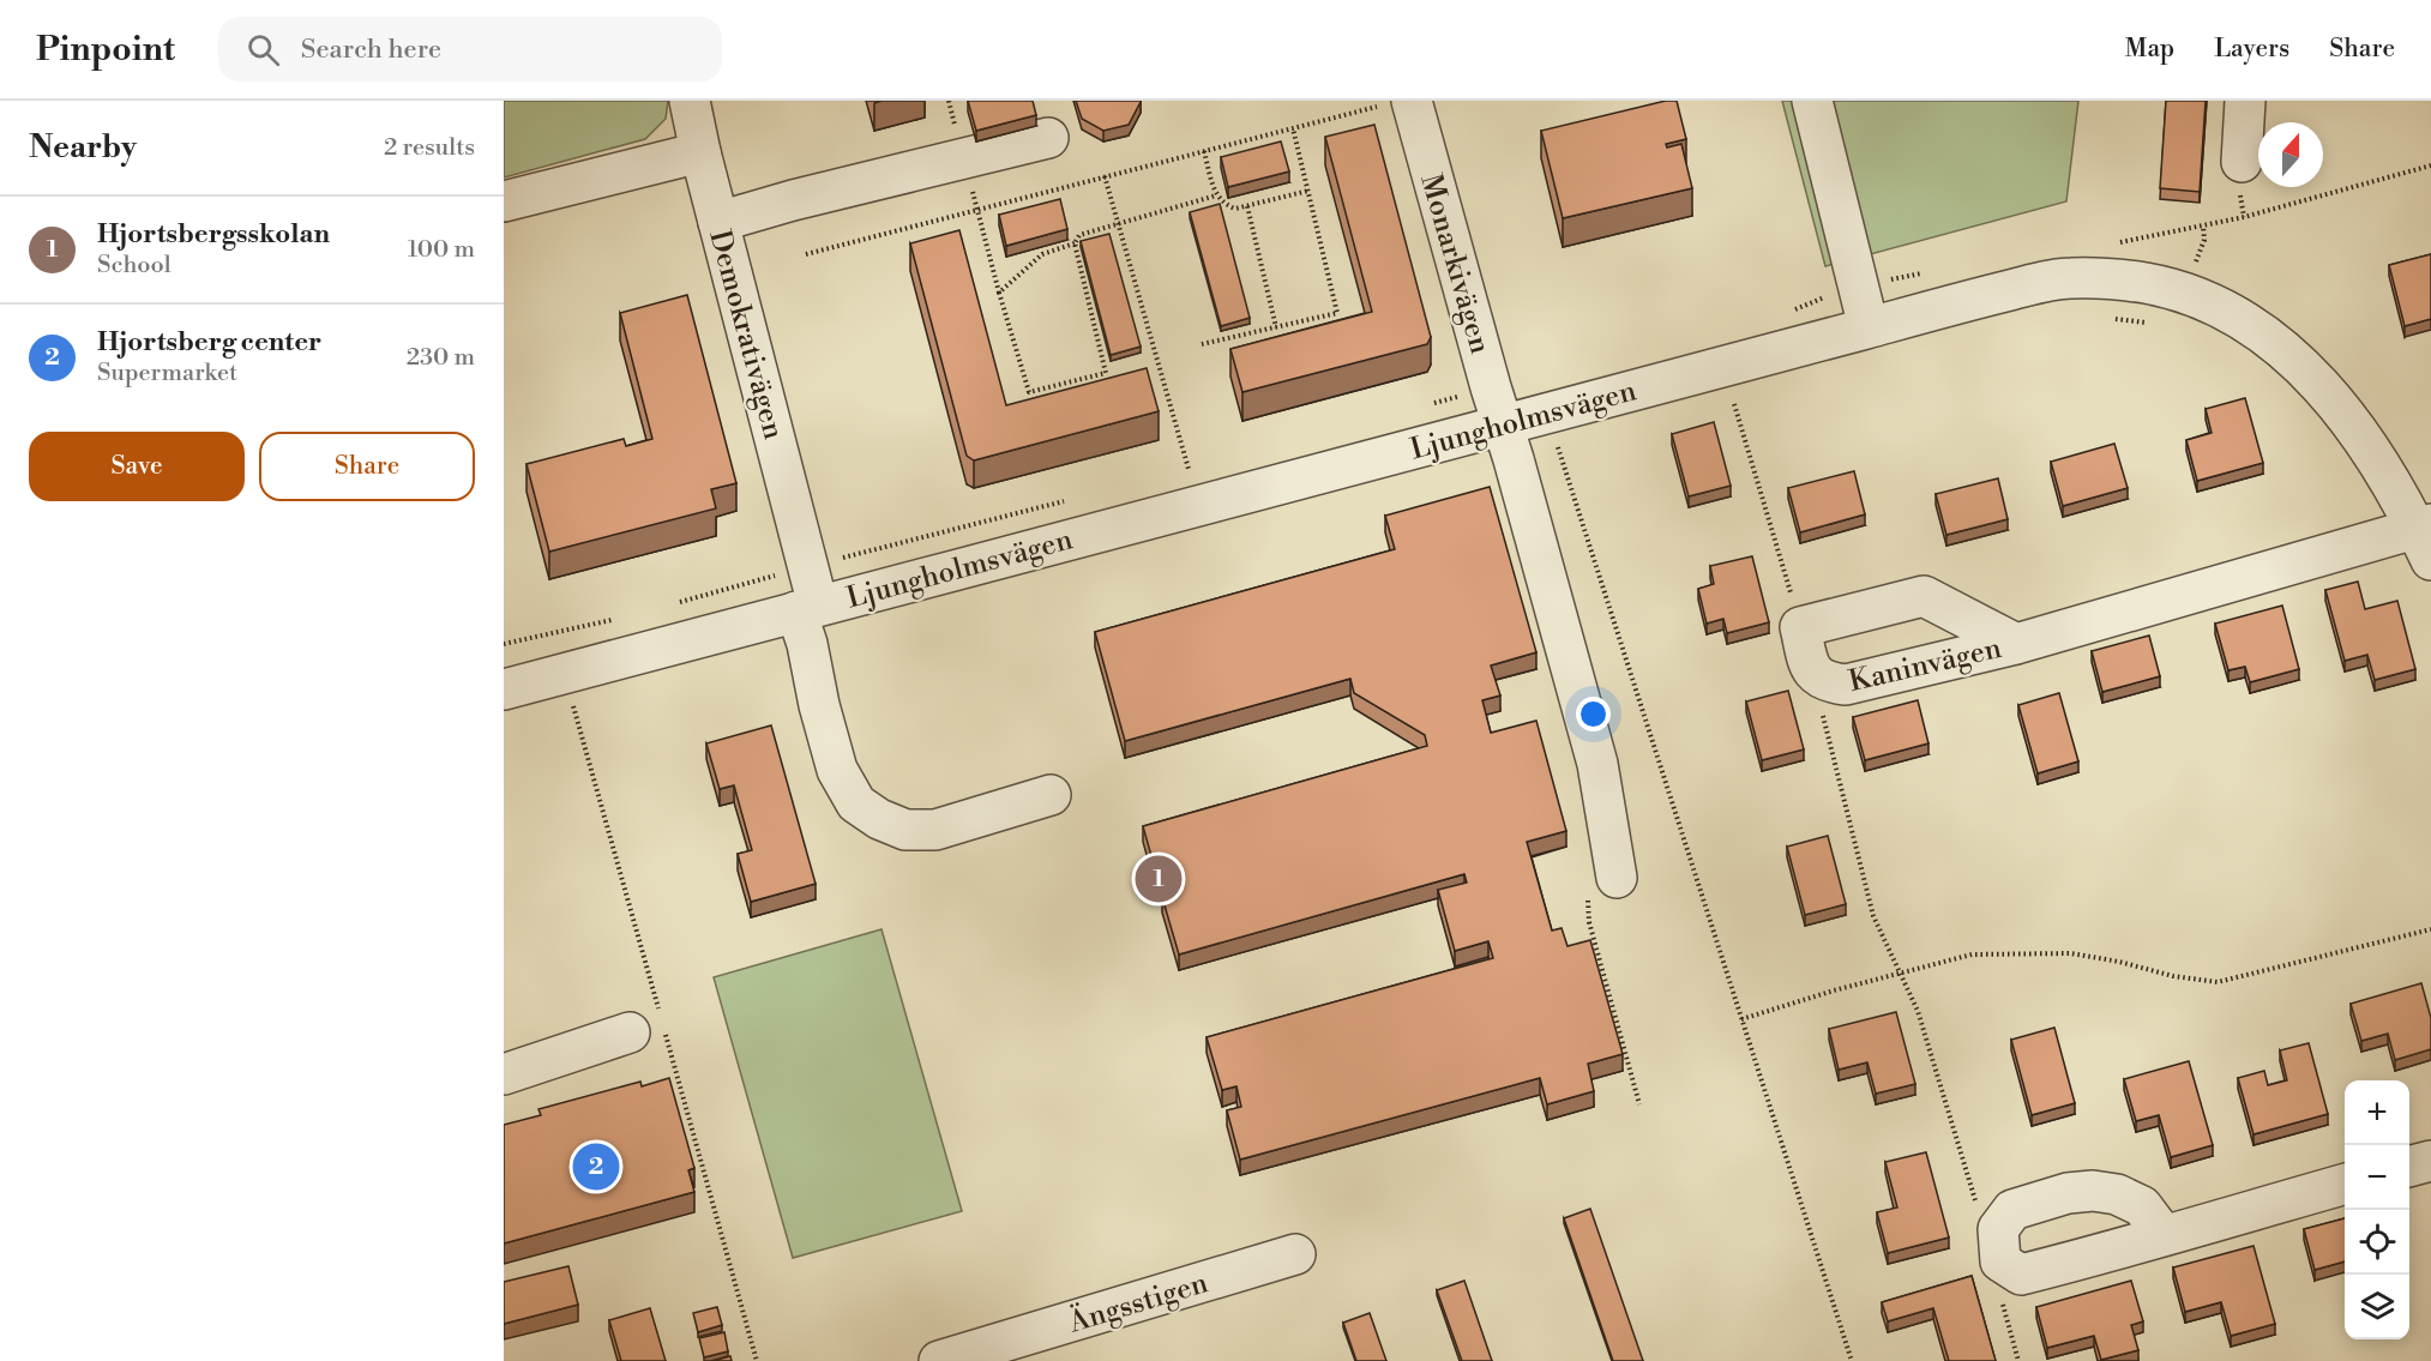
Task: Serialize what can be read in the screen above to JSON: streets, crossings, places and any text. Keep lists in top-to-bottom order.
{
  "streets": {
    "street": [
      "Monarkivägen",
      "Demokrativägen",
      "Ljungholmsvägen",
      "Kaninvägen",
      "Ängsstigen"
    ]
  },
  "crossings": [
    ["Monarkivägen", "Ljungholmsvägen"],
    ["Demokrativägen", "Ljungholmsvägen"],
    ["Ljungholmsvägen", "Kaninvägen"]
  ],
  "north": "top",
  "page": {
    "header": "Pinpoint",
    "search": "Search here",
    "nav": ["Map", "Layers", "Share"],
    "heading": ["Nearby", "2 results"],
    "list": [
      {
        "mark": "1",
        "name": "Hjortsbergsskolan",
        "note": "School",
        "value": "100 m"
      },
      {
        "mark": "2",
        "name": "Hjortsberg center",
        "note": "Supermarket",
        "value": "230 m"
      }
    ],
    "buttons": ["Save", "Share"],
    "pins": ["1", "2"],
    "map_buttons": ["+", "−"]
  }
}
